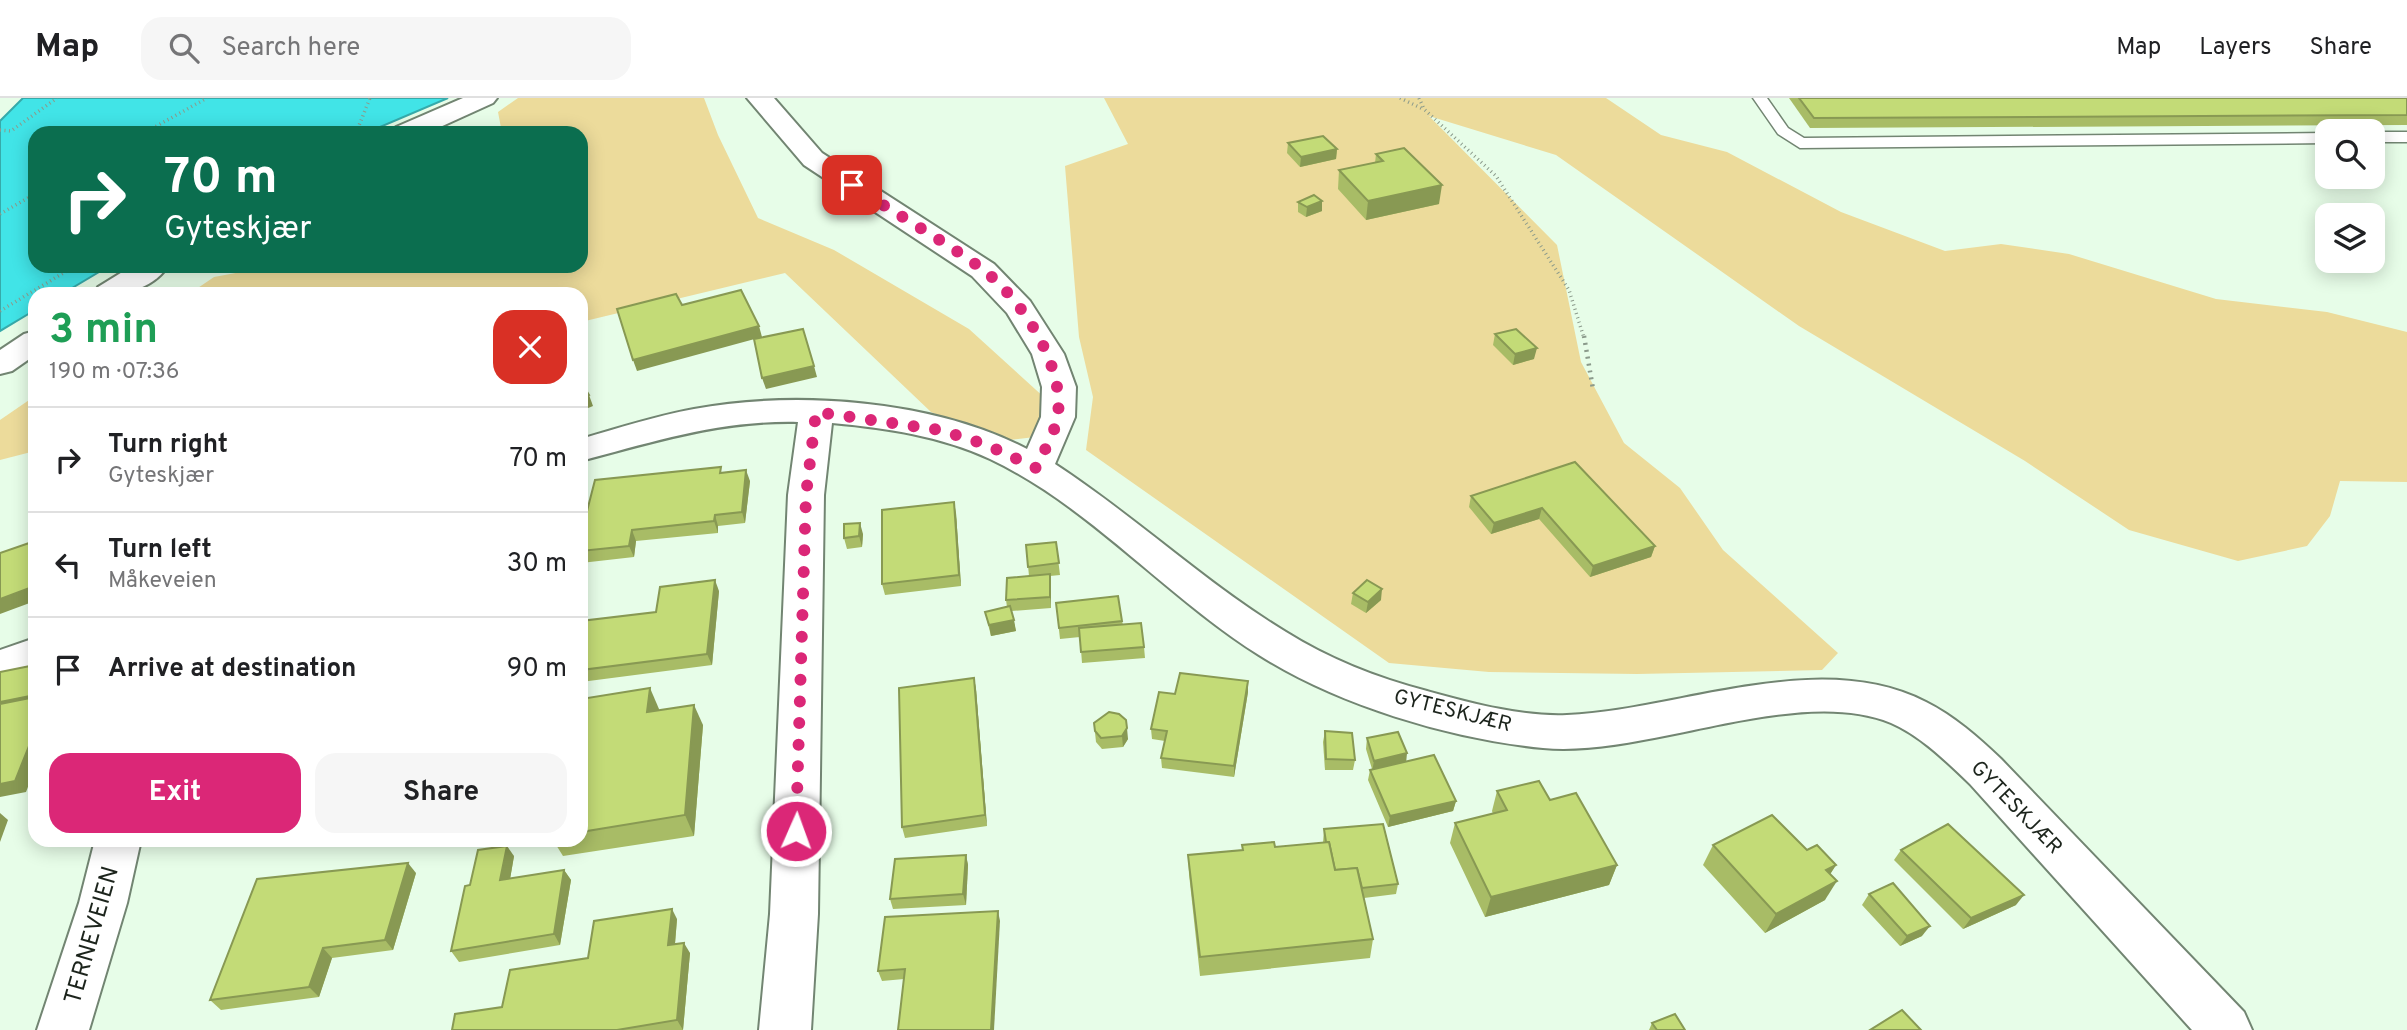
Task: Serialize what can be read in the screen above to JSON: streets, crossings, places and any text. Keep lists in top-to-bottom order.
{
  "streets": {
    "street": ["GYTESKJÆR", "TERNEVEIEN"]
  },
  "page": {
    "header": "Map",
    "search": "Search here",
    "nav": ["Map", "Layers", "Share"],
    "turn": ["70 m", "Gyteskjær"],
    "heading": ["3 min", "190 m · 07:36"],
    "list": [
      {
        "name": "Turn right",
        "note": "Gyteskjær",
        "value": "70 m"
      },
      {
        "name": "Turn left",
        "note": "Måkeveien",
        "value": "30 m"
      },
      {
        "name": "Arrive at destination",
        "value": "90 m"
      }
    ],
    "buttons": ["Exit", "Share"]
  }
}
